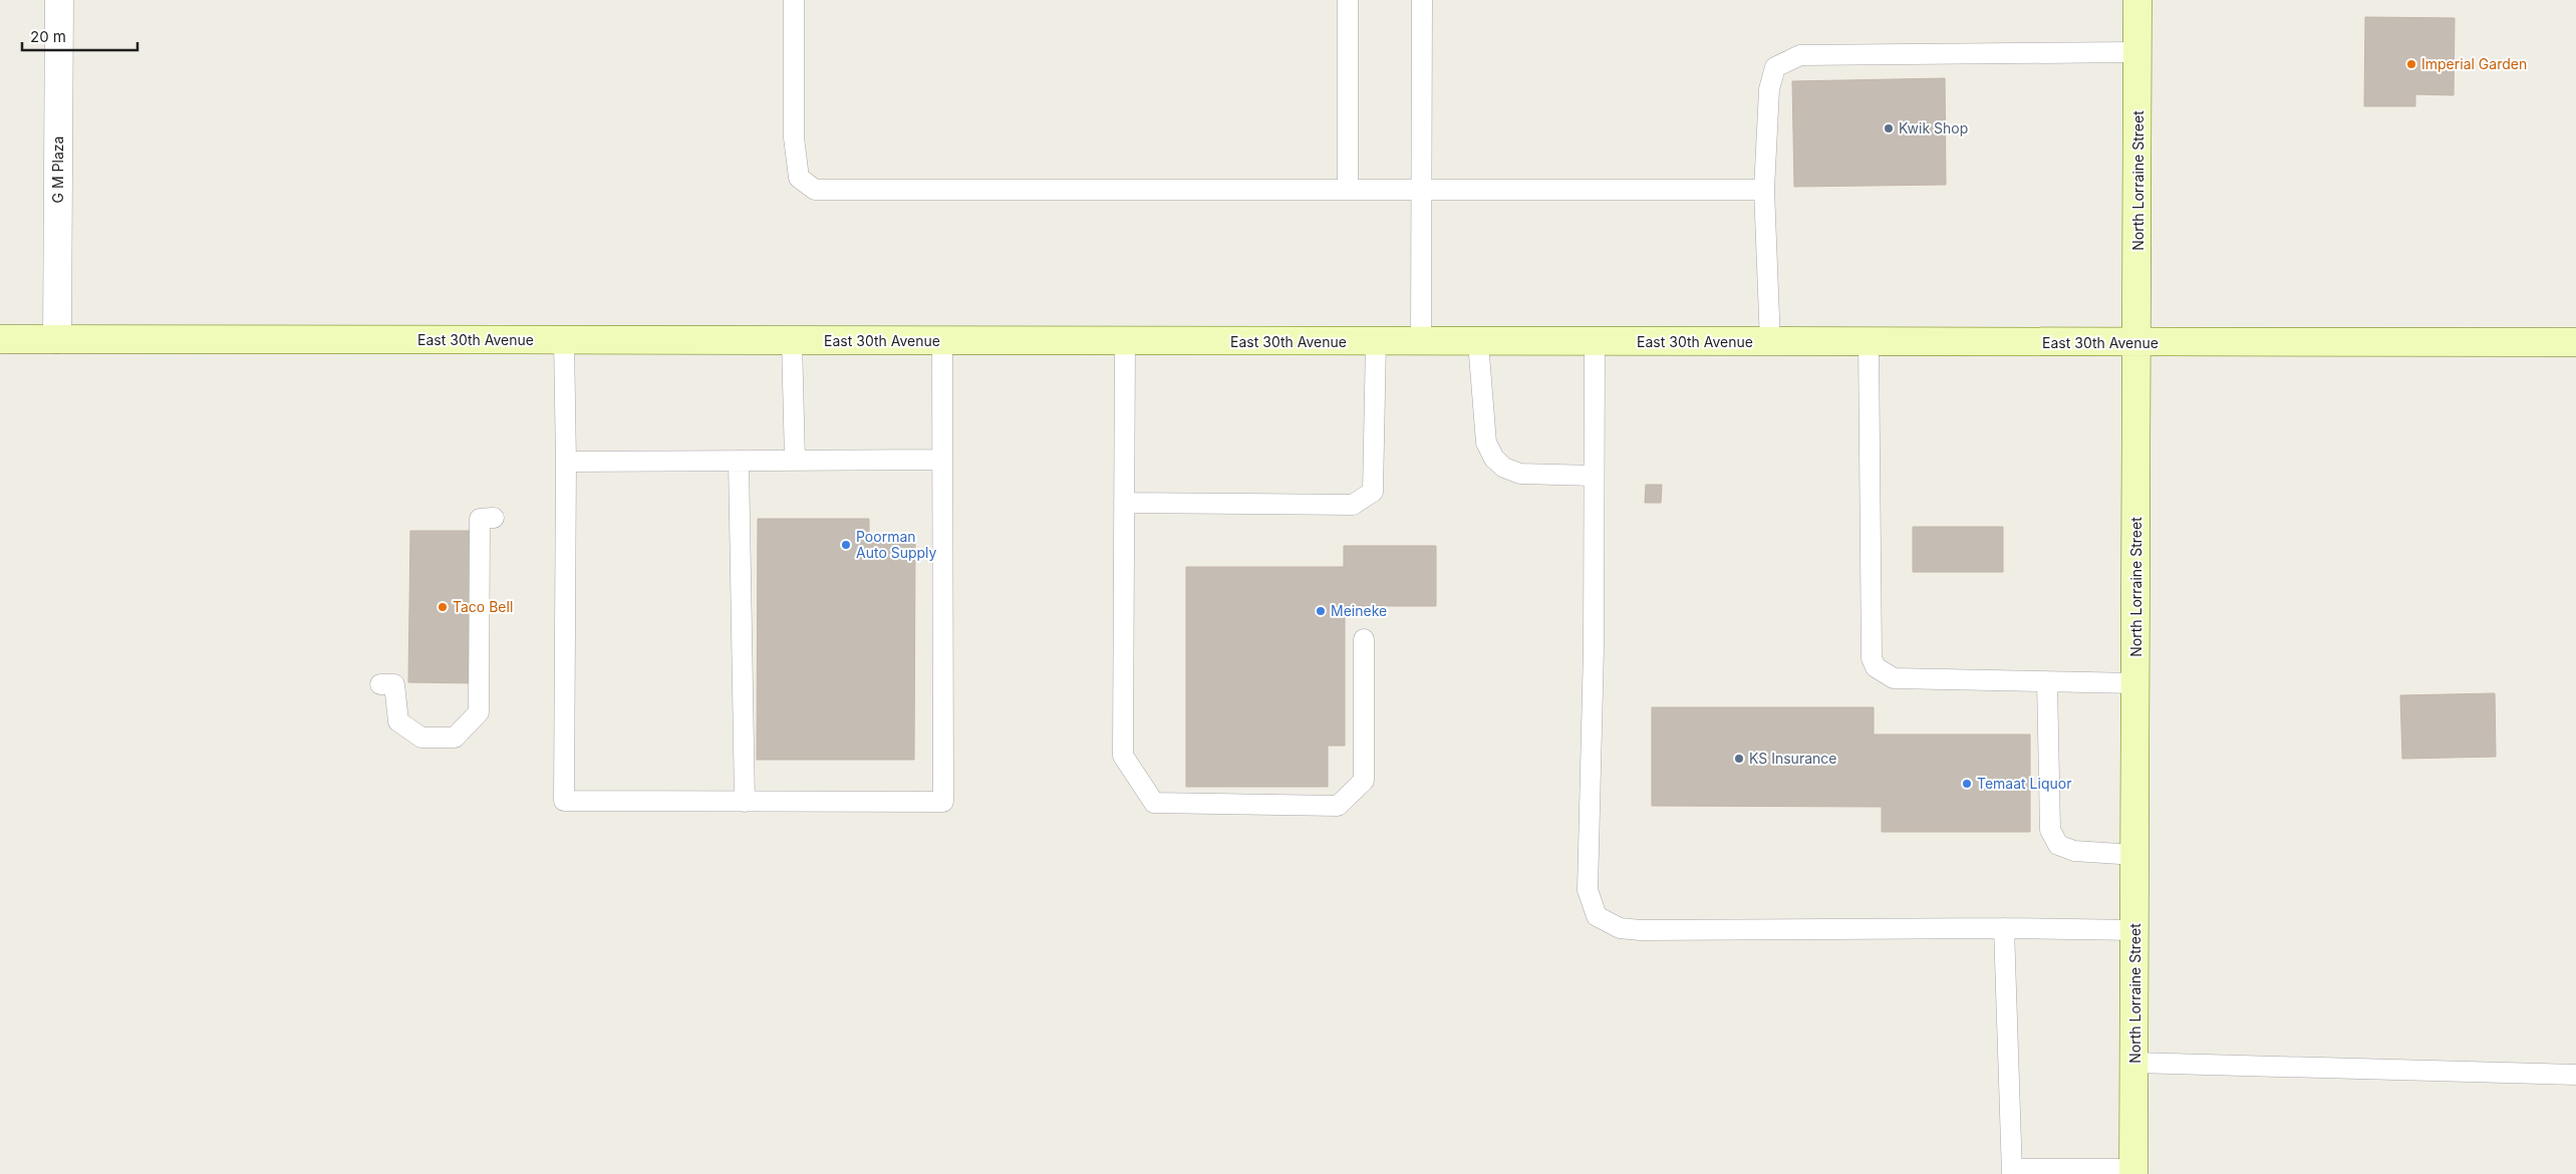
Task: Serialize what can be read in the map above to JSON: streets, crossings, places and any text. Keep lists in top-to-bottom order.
{
  "streets": {
    "main road": ["North Lorraine Street", "East 30th Avenue"],
    "street": ["G M Plaza"]
  },
  "crossings": [
    ["G M Plaza", "East 30th Avenue"],
    ["North Lorraine Street", "East 30th Avenue"]
  ],
  "places": [
    "Imperial Garden",
    "Kwik Shop",
    "Poorman Auto Supply",
    "Taco Bell",
    "Meineke",
    "KS Insurance",
    "Temaat Liquor"
  ],
  "scale_bar": "20 m"
}
